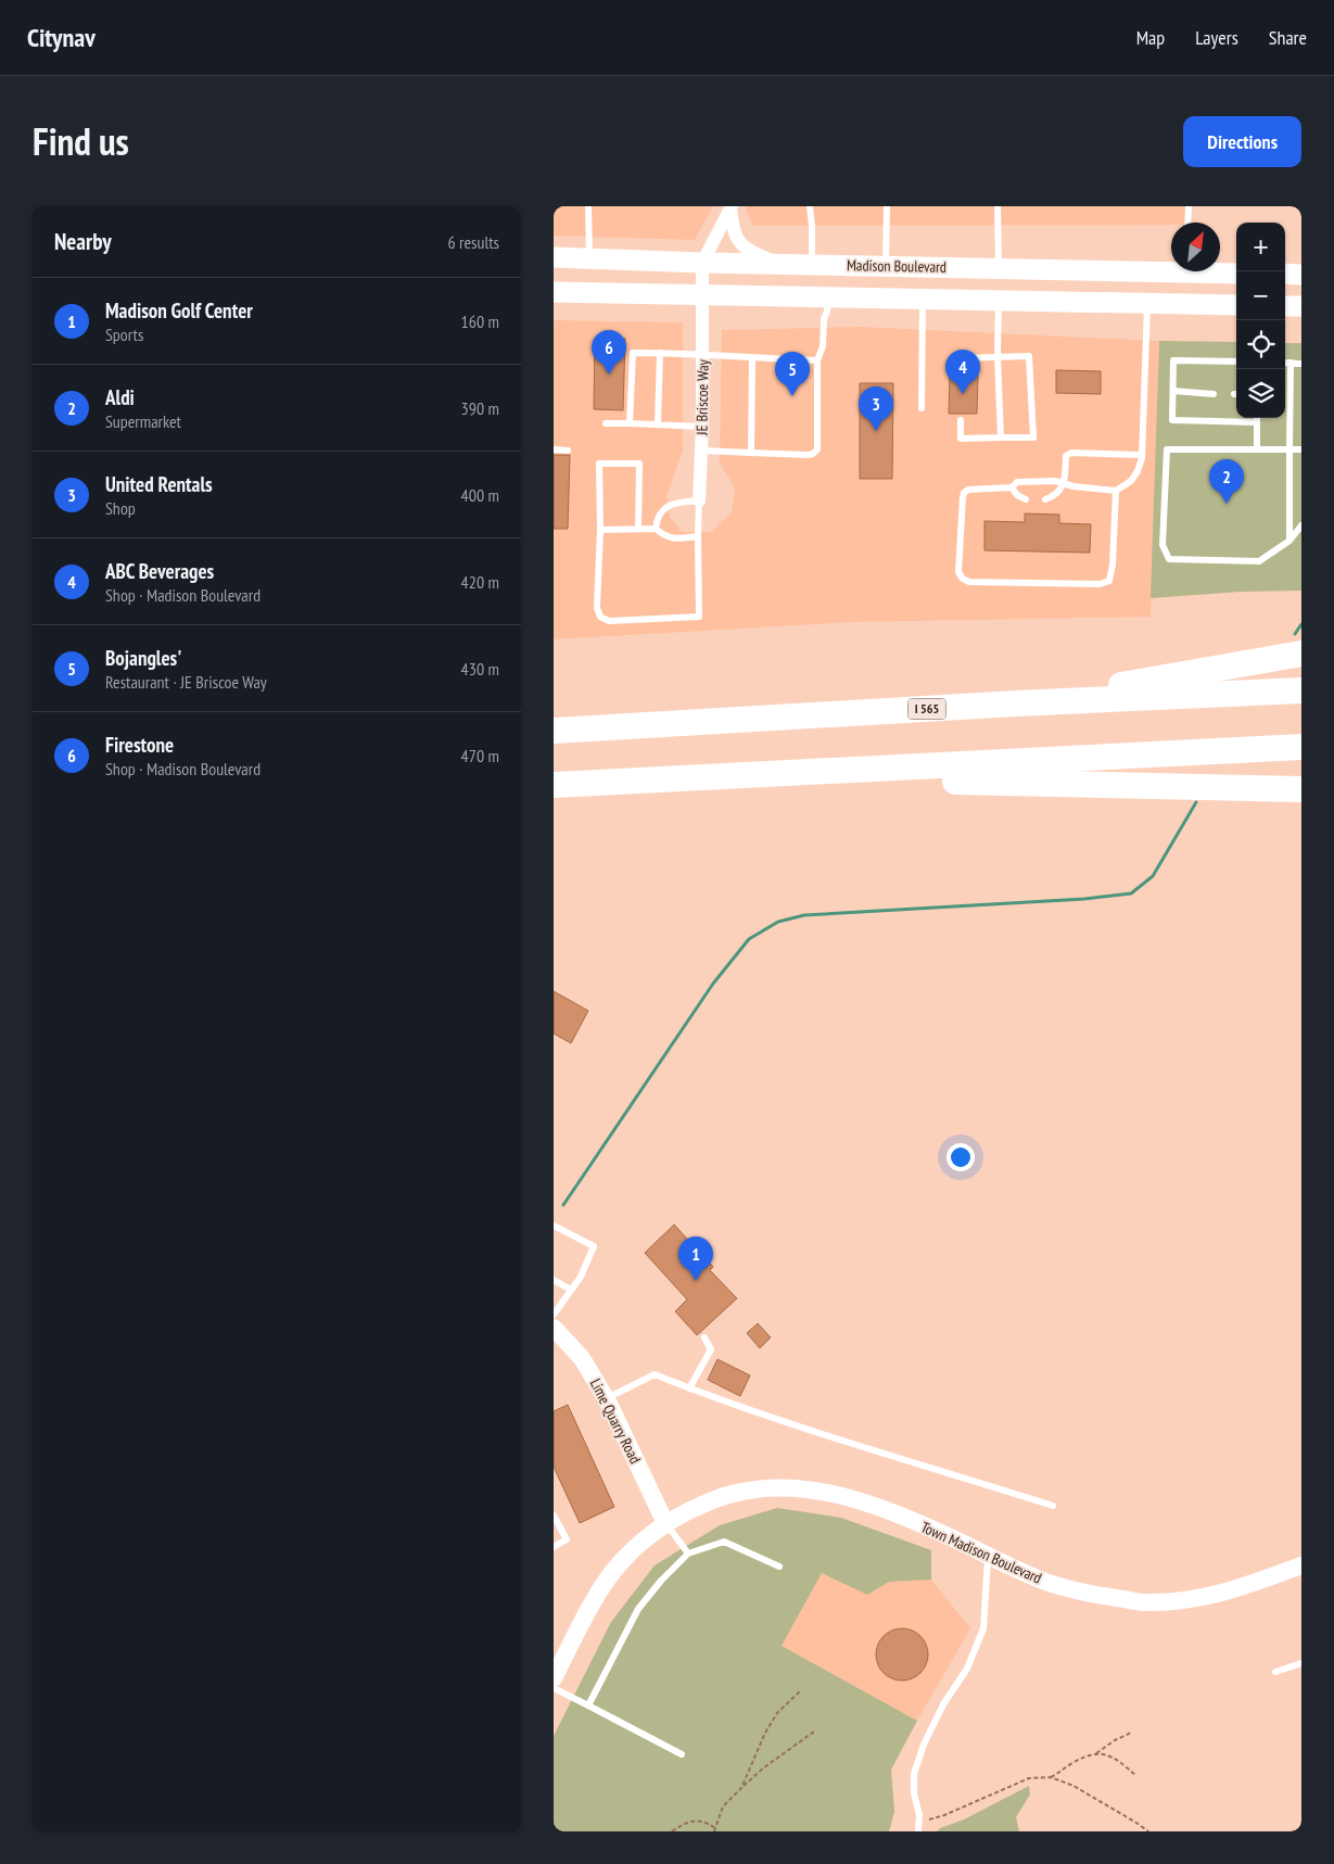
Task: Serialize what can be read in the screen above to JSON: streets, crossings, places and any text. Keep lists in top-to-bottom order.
{
  "streets": {
    "highway": ["I 565"],
    "main road": ["Madison Boulevard"],
    "street": ["JE Briscoe Way", "Lime Quarry Road", "Town Madison Boulevard"]
  },
  "crossings": [
    ["Madison Boulevard", "JE Briscoe Way"],
    ["Lime Quarry Road", "Town Madison Boulevard"]
  ],
  "north": "top right",
  "page": {
    "header": "Citynav",
    "nav": ["Map", "Layers", "Share"],
    "title": "Find us",
    "buttons": "Directions",
    "heading": ["Nearby", "6 results"],
    "map_buttons": ["+", "−"],
    "list": [
      {
        "mark": "1",
        "name": "Madison Golf Center",
        "note": "Sports",
        "value": "160 m"
      },
      {
        "mark": "2",
        "name": "Aldi",
        "note": "Supermarket",
        "value": "390 m"
      },
      {
        "mark": "3",
        "name": "United Rentals",
        "note": "Shop",
        "value": "400 m"
      },
      {
        "mark": "4",
        "name": "ABC Beverages",
        "note": "Shop · Madison Boulevard",
        "value": "420 m"
      },
      {
        "mark": "5",
        "name": "Bojangles'",
        "note": "Restaurant · JE Briscoe Way",
        "value": "430 m"
      },
      {
        "mark": "6",
        "name": "Firestone",
        "note": "Shop · Madison Boulevard",
        "value": "470 m"
      }
    ],
    "pins": [
      "6",
      "4",
      "5",
      "3",
      "2",
      "1"
    ]
  }
}
